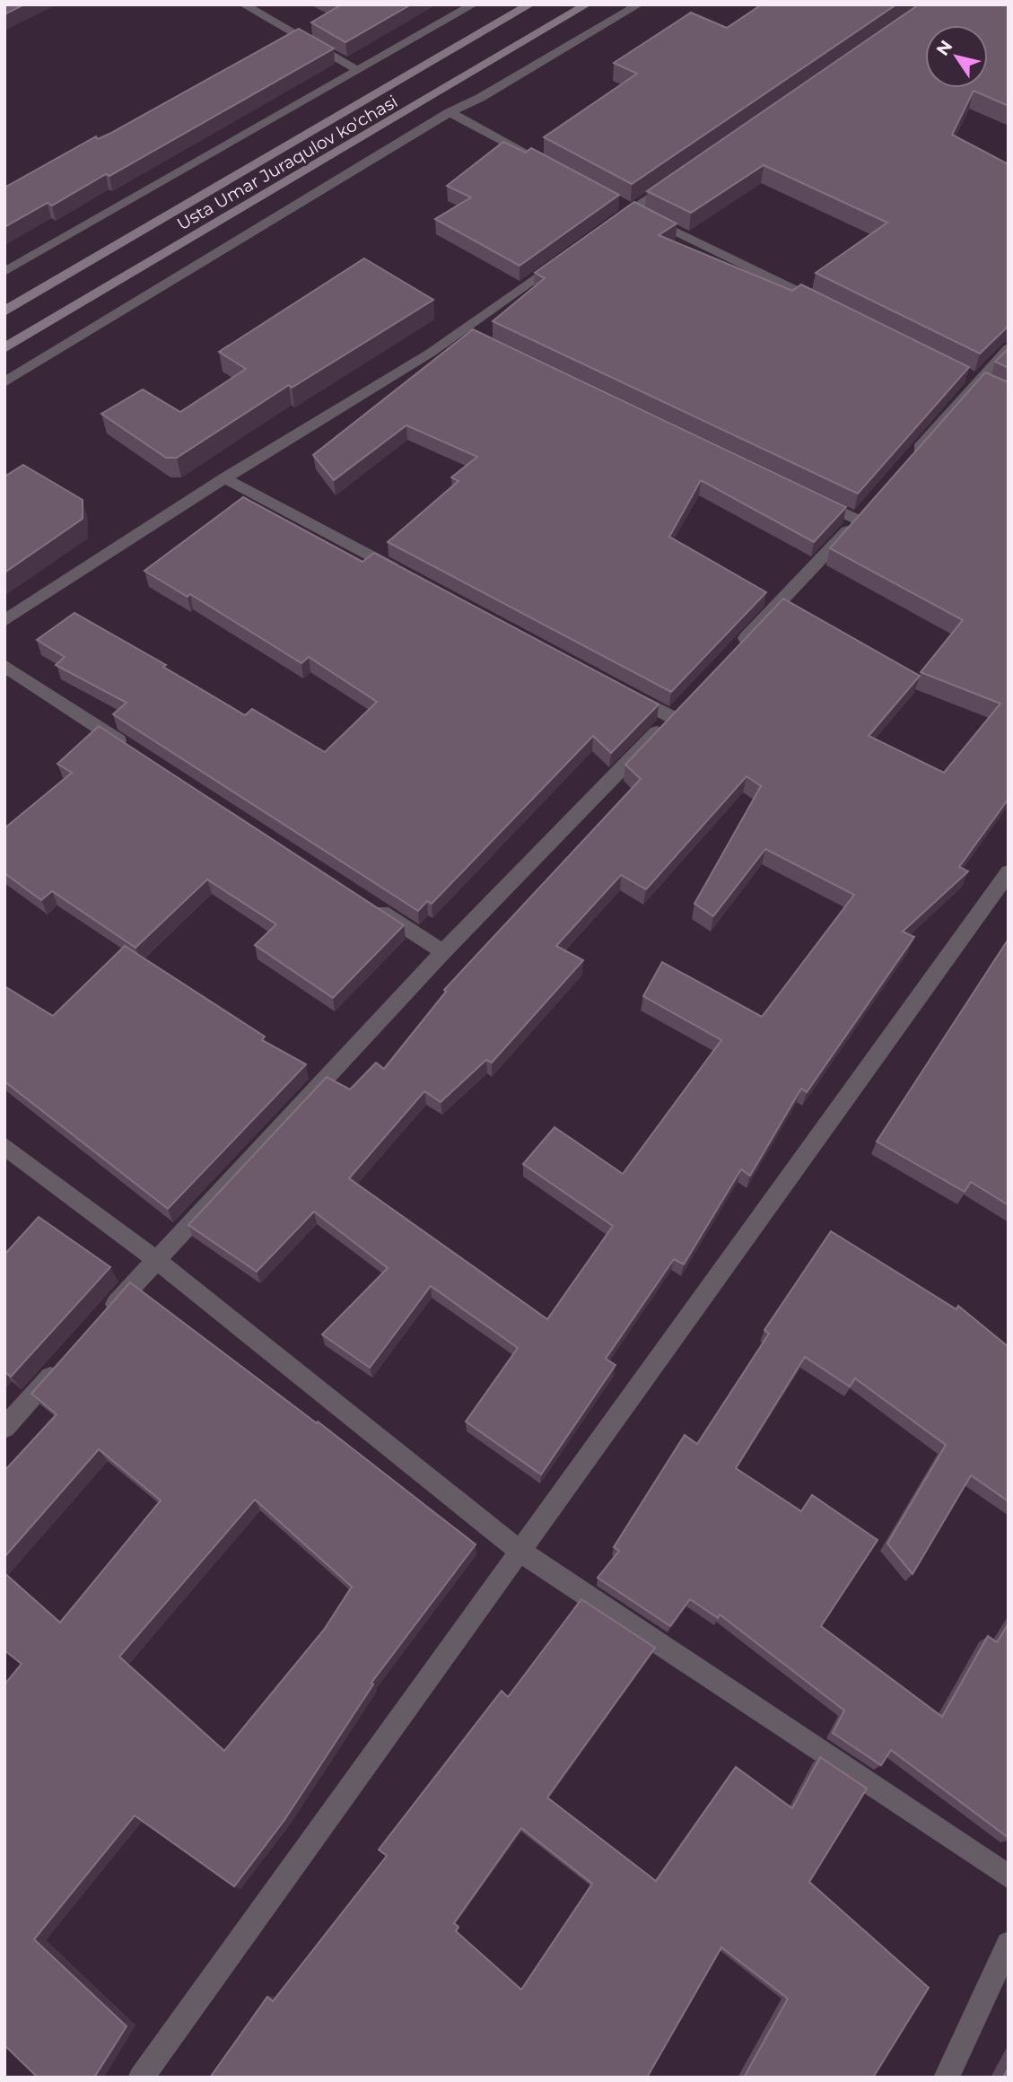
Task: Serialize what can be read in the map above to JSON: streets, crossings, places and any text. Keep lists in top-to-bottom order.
{
  "streets": {
    "main road": ["Usta Umar Juraqulov ko'chasi"]
  },
  "north": "top left"
}
